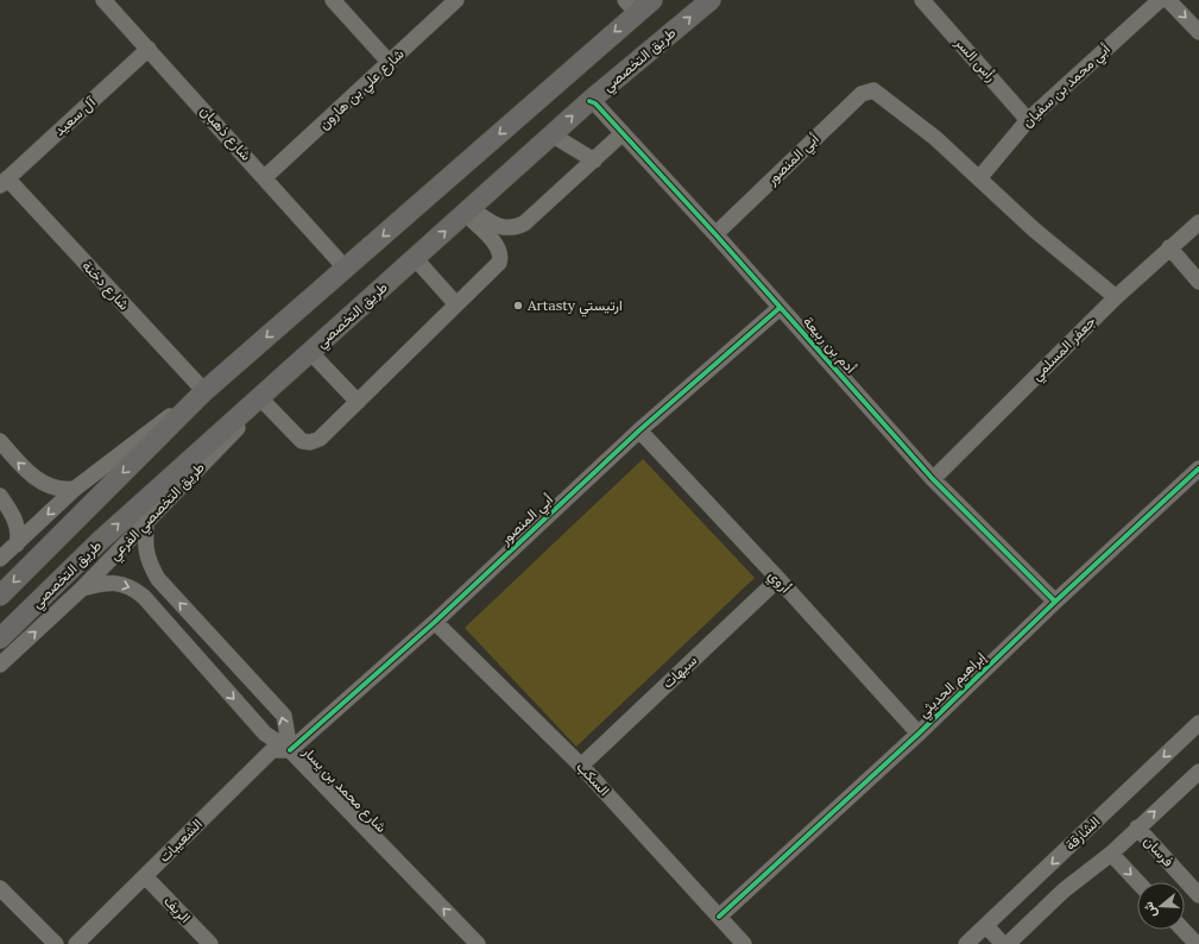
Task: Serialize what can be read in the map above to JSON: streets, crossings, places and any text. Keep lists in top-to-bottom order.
{
  "streets": {
    "main road": ["طريق التخصصي"],
    "street": [
      "رأس السر",
      "أبي محمد بن سفيان",
      "شارع علي بن هارون",
      "آل سعيد",
      "شارع ذهبان",
      "أبي المنصور",
      "شارع دخنة",
      "أدم بن ربيعة",
      "جعفر المسلمي",
      "طريق التخصصي الفرعي",
      "أروي",
      "سيهات",
      "إبراهيم الحديثي",
      "السكب",
      "شارع محمد بن يسار",
      "الشارقة",
      "الشعيبات",
      "فرسان",
      "الريف"
    ]
  },
  "crossings": [
    ["طريق التخصصي", "أدم بن ربيعة"],
    ["طريق التخصصي", "طريق التخصصي الفرعي"],
    ["رأس السر", "أبي محمد بن سفيان"],
    ["أبي محمد بن سفيان", "أبي المنصور"],
    ["شارع علي بن هارون", "شارع ذهبان"],
    ["آل سعيد", "شارع ذهبان"],
    ["آل سعيد", "شارع دخنة"],
    ["أبي المنصور", "أدم بن ربيعة"],
    ["أبي المنصور", "أروي"],
    ["أبي المنصور", "السكب"],
    ["أبي المنصور", "شارع محمد بن يسار"],
    ["أبي المنصور", "الشعيبات"],
    ["أدم بن ربيعة", "جعفر المسلمي"],
    ["أدم بن ربيعة", "إبراهيم الحديثي"],
    ["طريق التخصصي الفرعي", "شارع محمد بن يسار"],
    ["أروي", "سيهات"],
    ["أروي", "إبراهيم الحديثي"],
    ["سيهات", "السكب"],
    ["إبراهيم الحديثي", "السكب"],
    ["شارع محمد بن يسار", "الشعيبات"],
    ["الشعيبات", "الريف"]
  ],
  "places": ["Artasty ارتيستي"],
  "north": "left"
}
